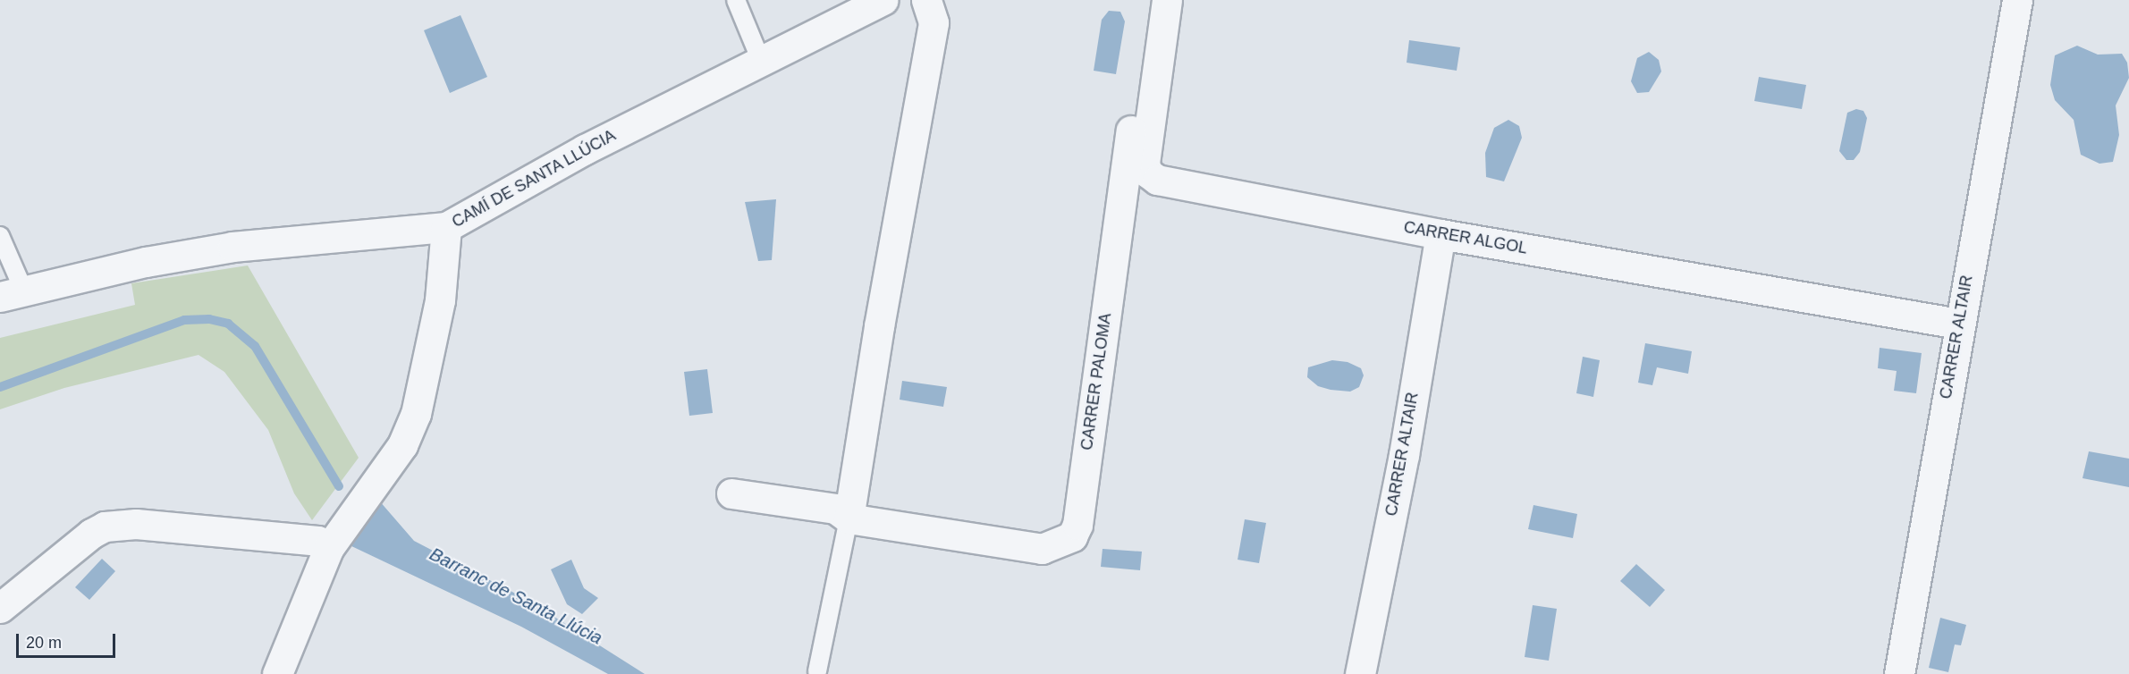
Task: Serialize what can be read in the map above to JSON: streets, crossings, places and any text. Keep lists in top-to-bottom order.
{
  "streets": {
    "street": [
      "CAMÍ DE SANTA LLÚCIA",
      "CARRER ALGOL",
      "CARRER ALTAIR",
      "CARRER PALOMA"
    ]
  },
  "crossings": [
    ["CARRER ALGOL", "CARRER ALTAIR"]
  ],
  "water": ["Barranc de Santa Llúcia"],
  "scale_bar": "20 m"
}
